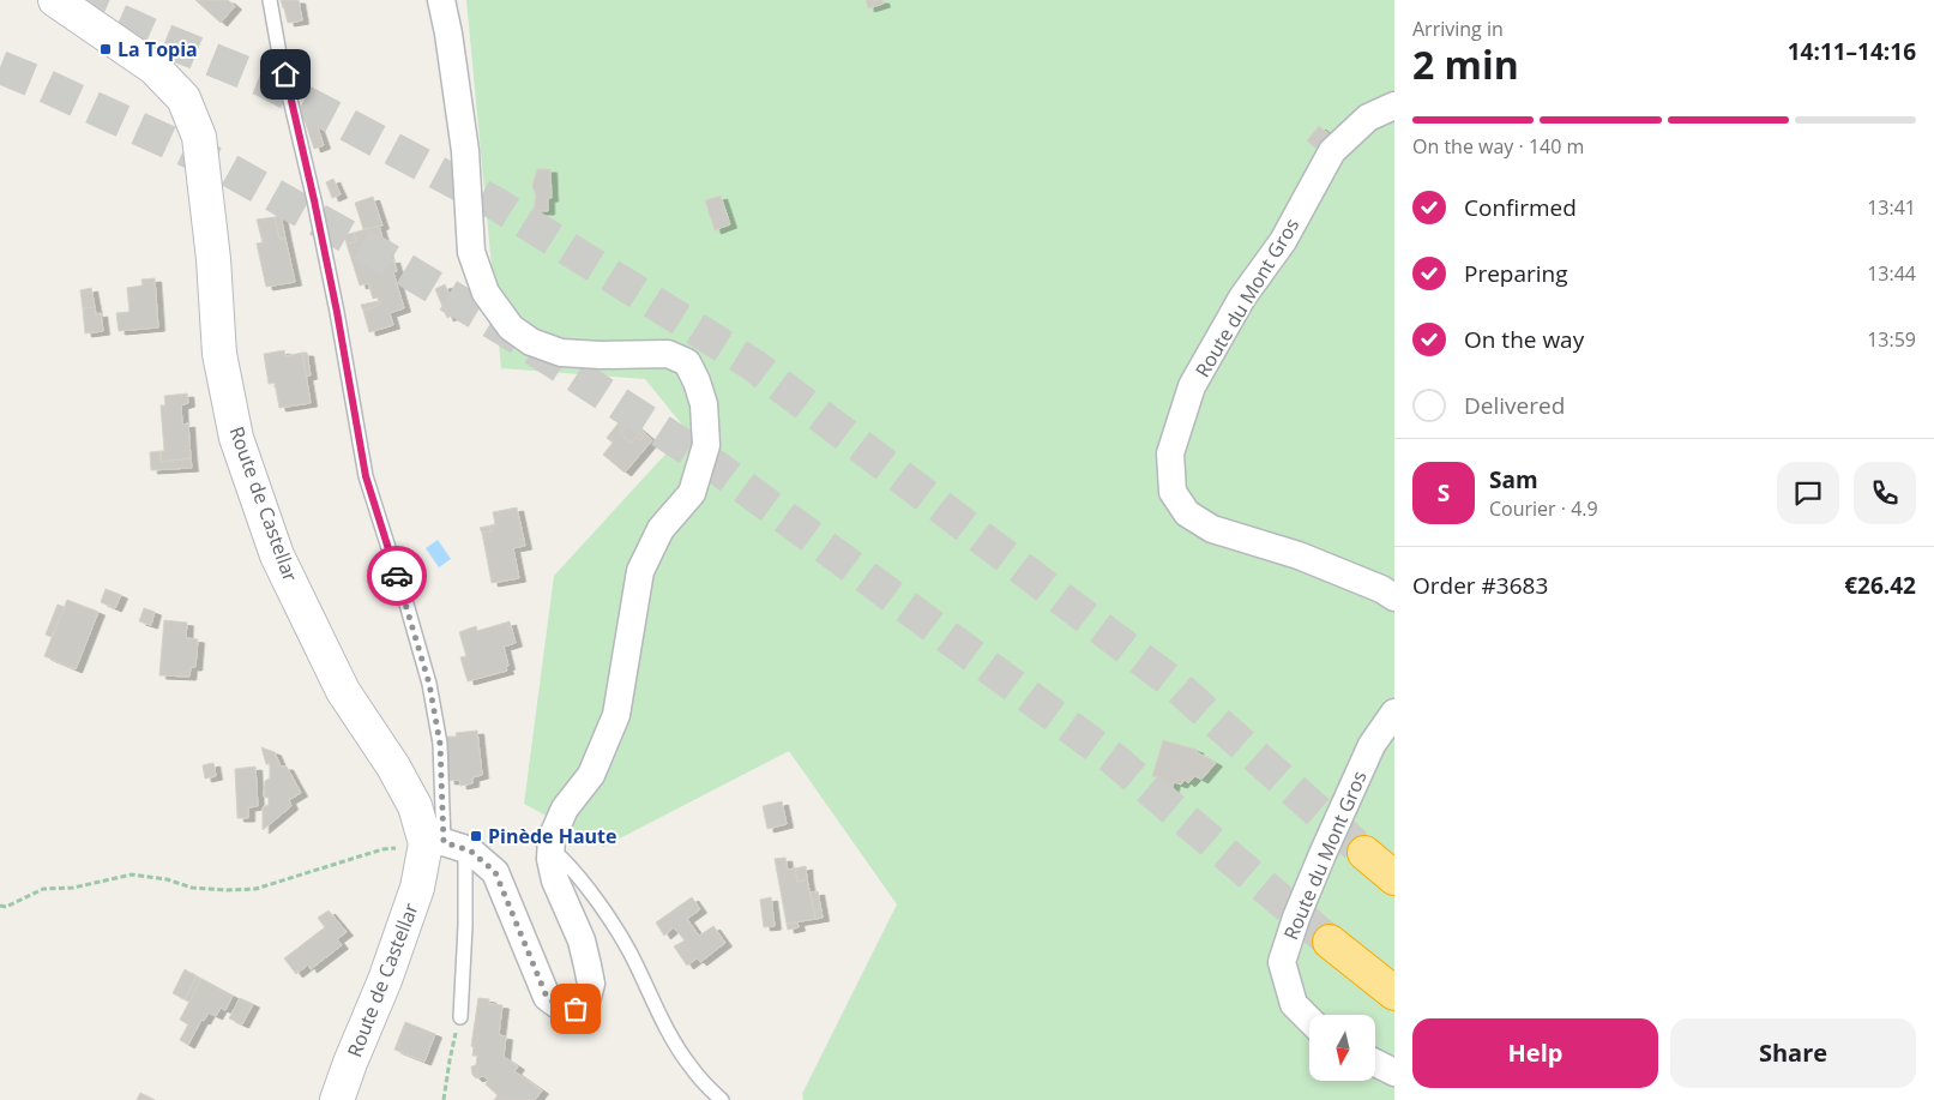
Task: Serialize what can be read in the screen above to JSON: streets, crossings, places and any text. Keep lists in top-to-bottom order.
{
  "streets": {
    "street": ["Route du Mont Gros", "Route de Castellar"]
  },
  "places": {
    "transit": ["La Topia", "Pinède Haute"]
  },
  "north": "bottom",
  "page": {
    "heading": ["2 min", "Arriving in", "14:11–14:16"],
    "panel": [
      "Sam",
      "Courier · 4.9",
      "Order #3683",
      "€26.42"
    ],
    "bar": "On the way · 140 m",
    "list": [
      ["Confirmed", "13:41"],
      ["Preparing", "13:44"],
      ["On the way", "13:59"],
      "Delivered"
    ],
    "round": "S",
    "buttons": ["Help", "Share"]
  }
}
